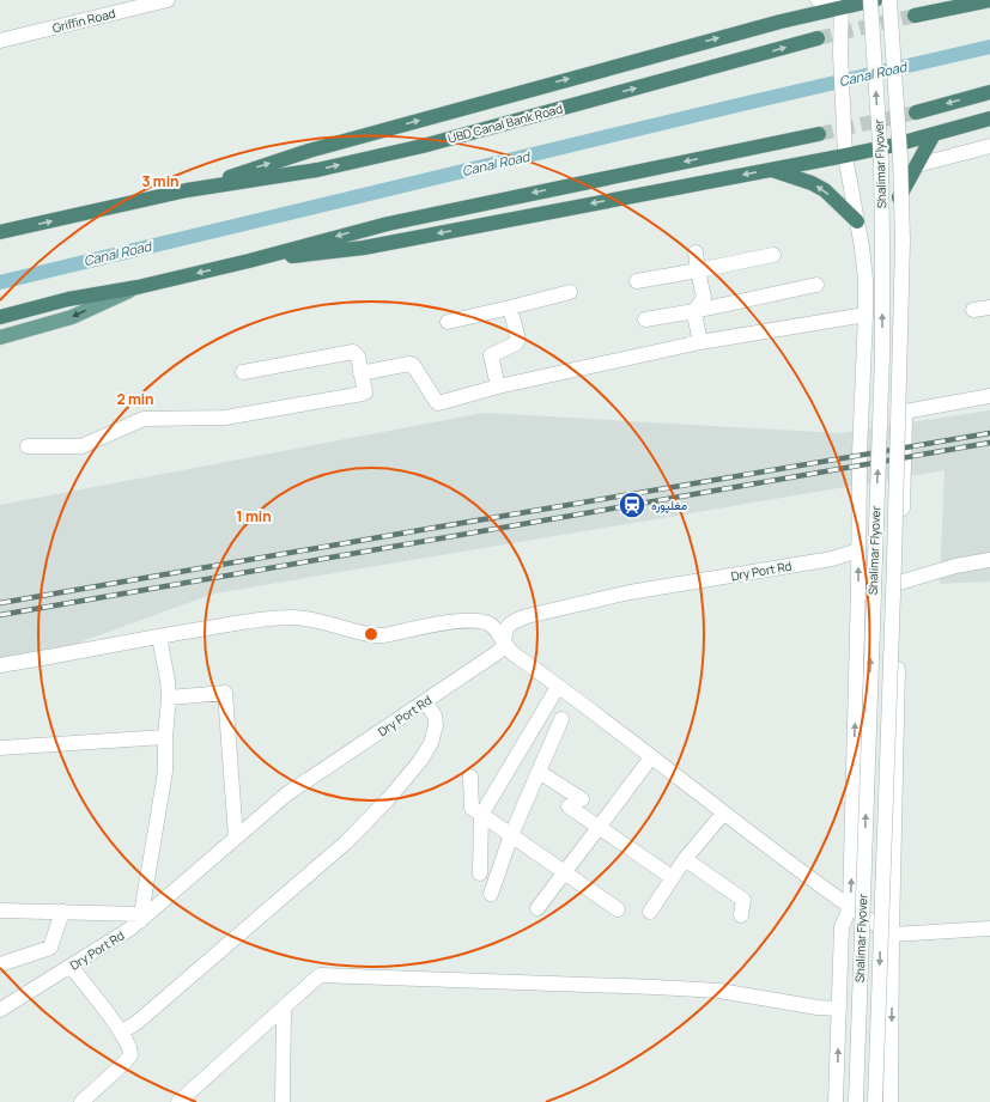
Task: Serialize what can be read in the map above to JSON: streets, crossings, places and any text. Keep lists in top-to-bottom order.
{
  "streets": {
    "highway": ["UBD Canal Bank Road"],
    "street": ["Griffin Road", "Shalimar Flyover", "Dry Port Rd"]
  },
  "water": ["Canal Road"],
  "places": {
    "station": ["مغلپورہ"]
  },
  "rings": ["3 min", "2 min", "1 min"]
}
